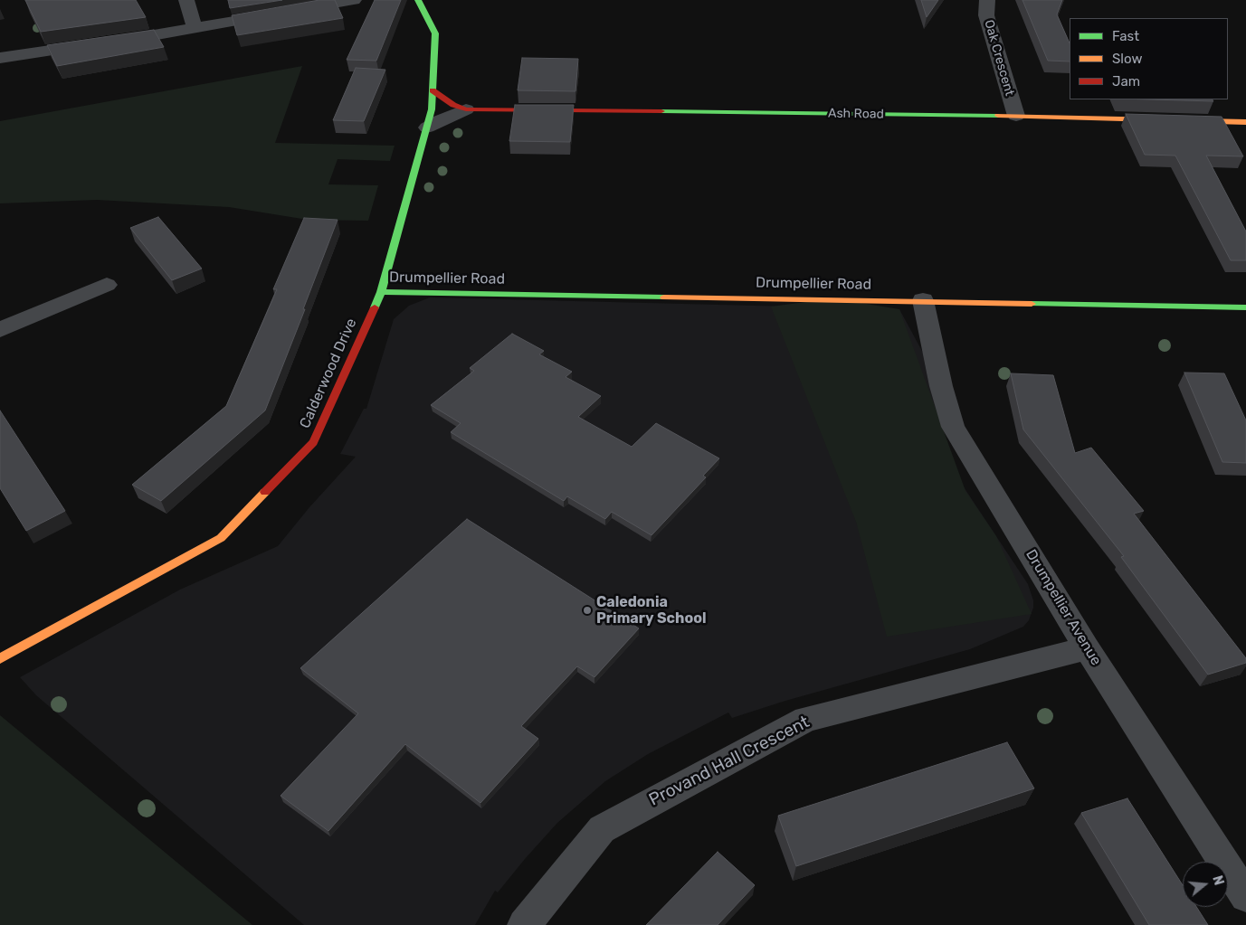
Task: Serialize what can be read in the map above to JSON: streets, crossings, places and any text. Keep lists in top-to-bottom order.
{
  "streets": {
    "street": [
      "Oak Crescent",
      "Ash Road",
      "Drumpellier Road",
      "Calderwood Drive",
      "Drumpellier Avenue",
      "Provand Hall Crescent"
    ]
  },
  "crossings": [
    ["Oak Crescent", "Ash Road"],
    ["Ash Road", "Calderwood Drive"],
    ["Drumpellier Road", "Calderwood Drive"],
    ["Drumpellier Road", "Drumpellier Avenue"],
    ["Drumpellier Avenue", "Provand Hall Crescent"]
  ],
  "places": ["Caledonia Primary School"],
  "legend": ["Fast", "Slow", "Jam"],
  "north": "right"
}
